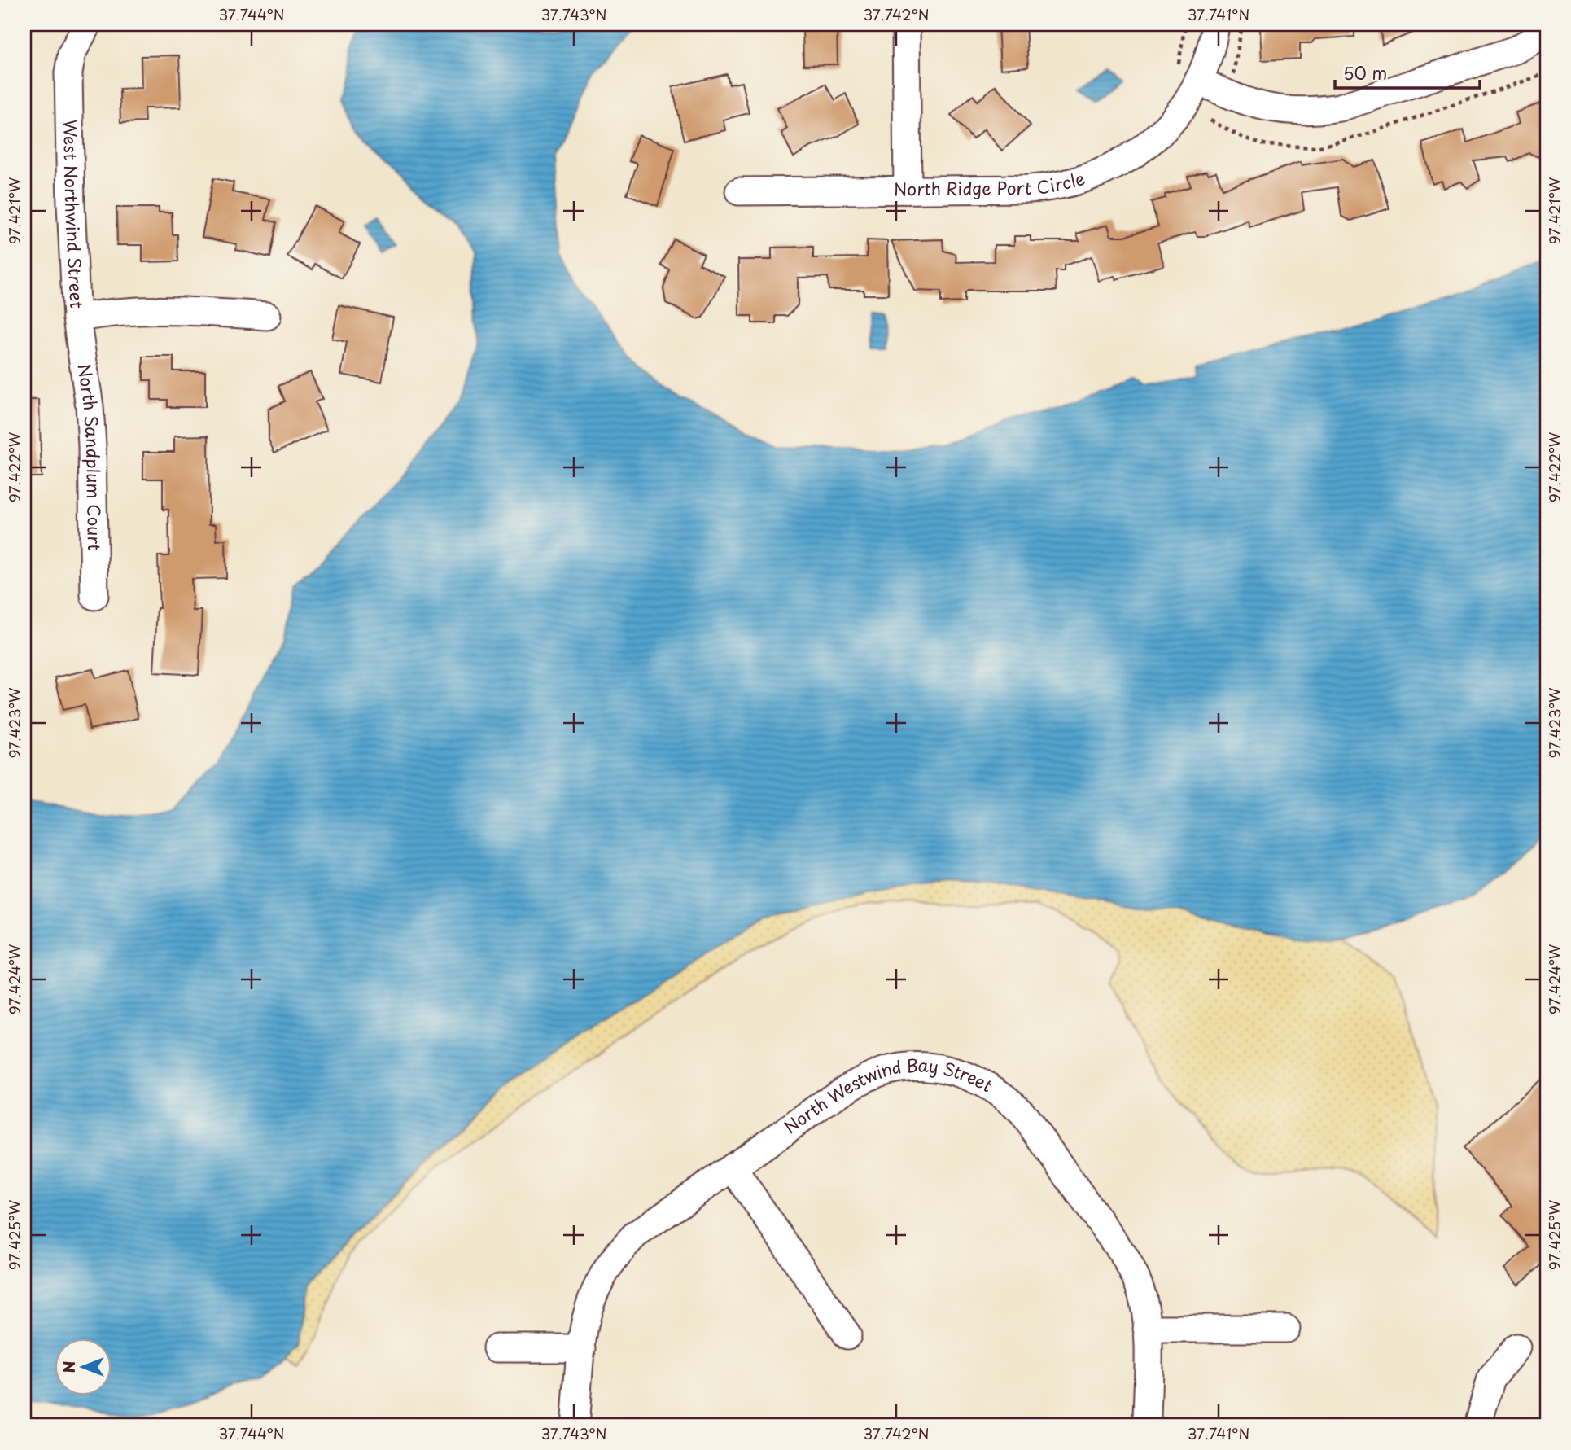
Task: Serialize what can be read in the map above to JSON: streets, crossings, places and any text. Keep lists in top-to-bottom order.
{
  "streets": {
    "street": [
      "North Ridge Port Circle",
      "West Northwind Street",
      "North Sandplum Court",
      "North Westwind Bay Street"
    ]
  },
  "crossings": [
    ["West Northwind Street", "North Sandplum Court"]
  ],
  "scale_bar": "50 m",
  "north": "left",
  "coordinates": [
    "37.744°N",
    "37.743°N",
    "37.742°N",
    "37.741°N",
    "97.421°W",
    "97.422°W",
    "97.423°W",
    "97.424°W",
    "97.425°W"
  ]
}
